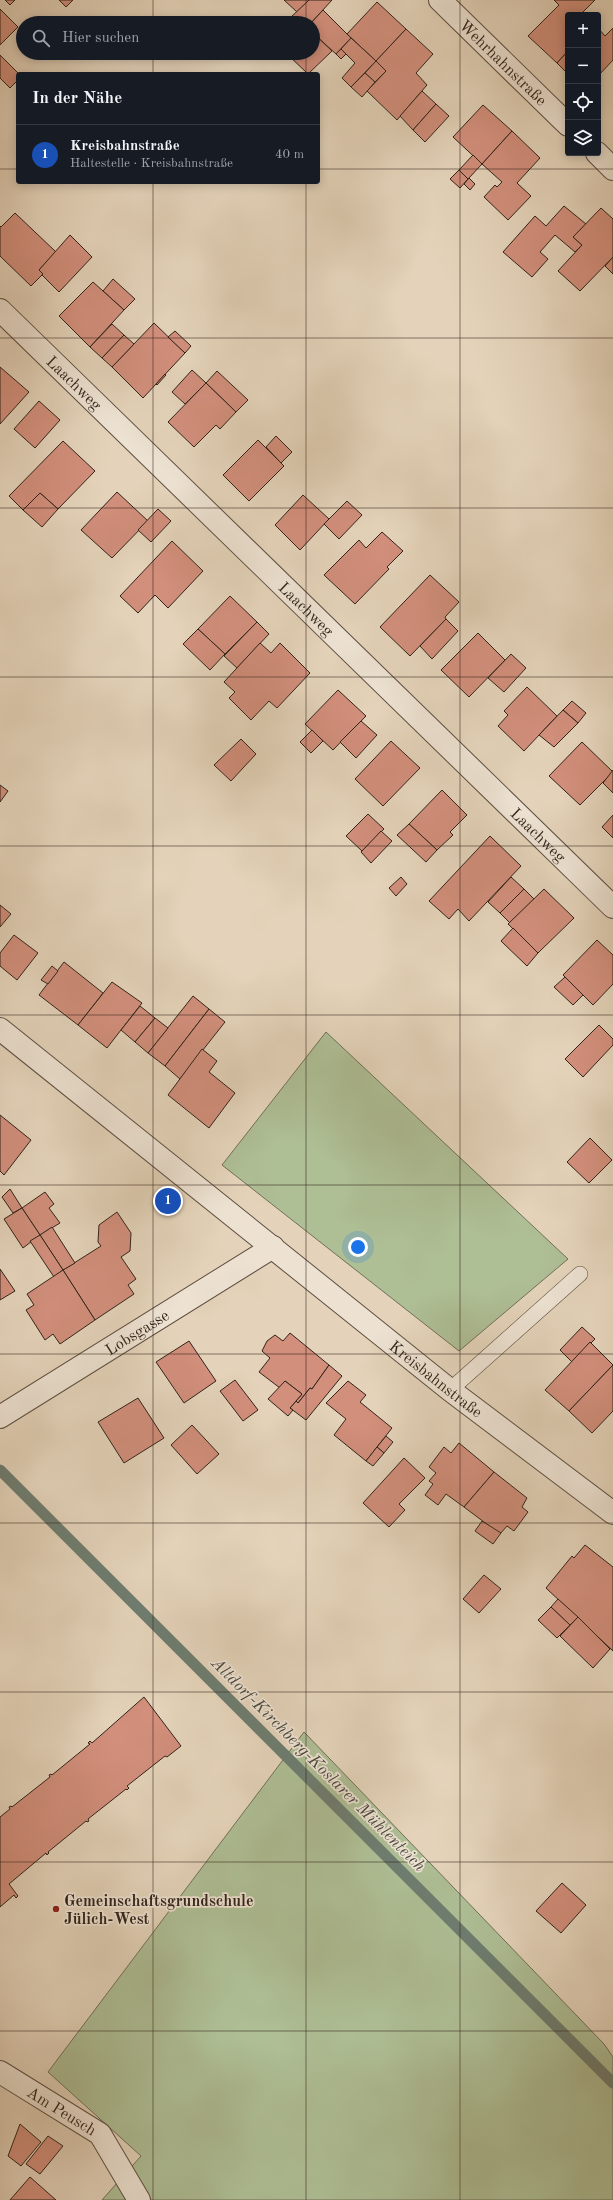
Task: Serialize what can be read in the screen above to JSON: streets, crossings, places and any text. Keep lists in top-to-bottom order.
{
  "streets": {
    "street": [
      "Wehrhahnstraße",
      "Laachweg",
      "Lobsgasse",
      "Kreisbahnstraße",
      "Am Peusch"
    ]
  },
  "crossings": [
    ["Lobsgasse", "Kreisbahnstraße"]
  ],
  "water": ["Altdorf-Kirchberg-Koslarer Mühlenteich"],
  "places": ["Gemeinschaftsgrundschule Jülich-West"],
  "page": {
    "map_buttons": ["+", "−"],
    "search": "Hier suchen",
    "heading": "In der Nähe",
    "list": [
      {
        "mark": "1",
        "name": "Kreisbahnstraße",
        "note": "Haltestelle · Kreisbahnstraße",
        "value": "40 m"
      }
    ],
    "pins": "1"
  }
}
